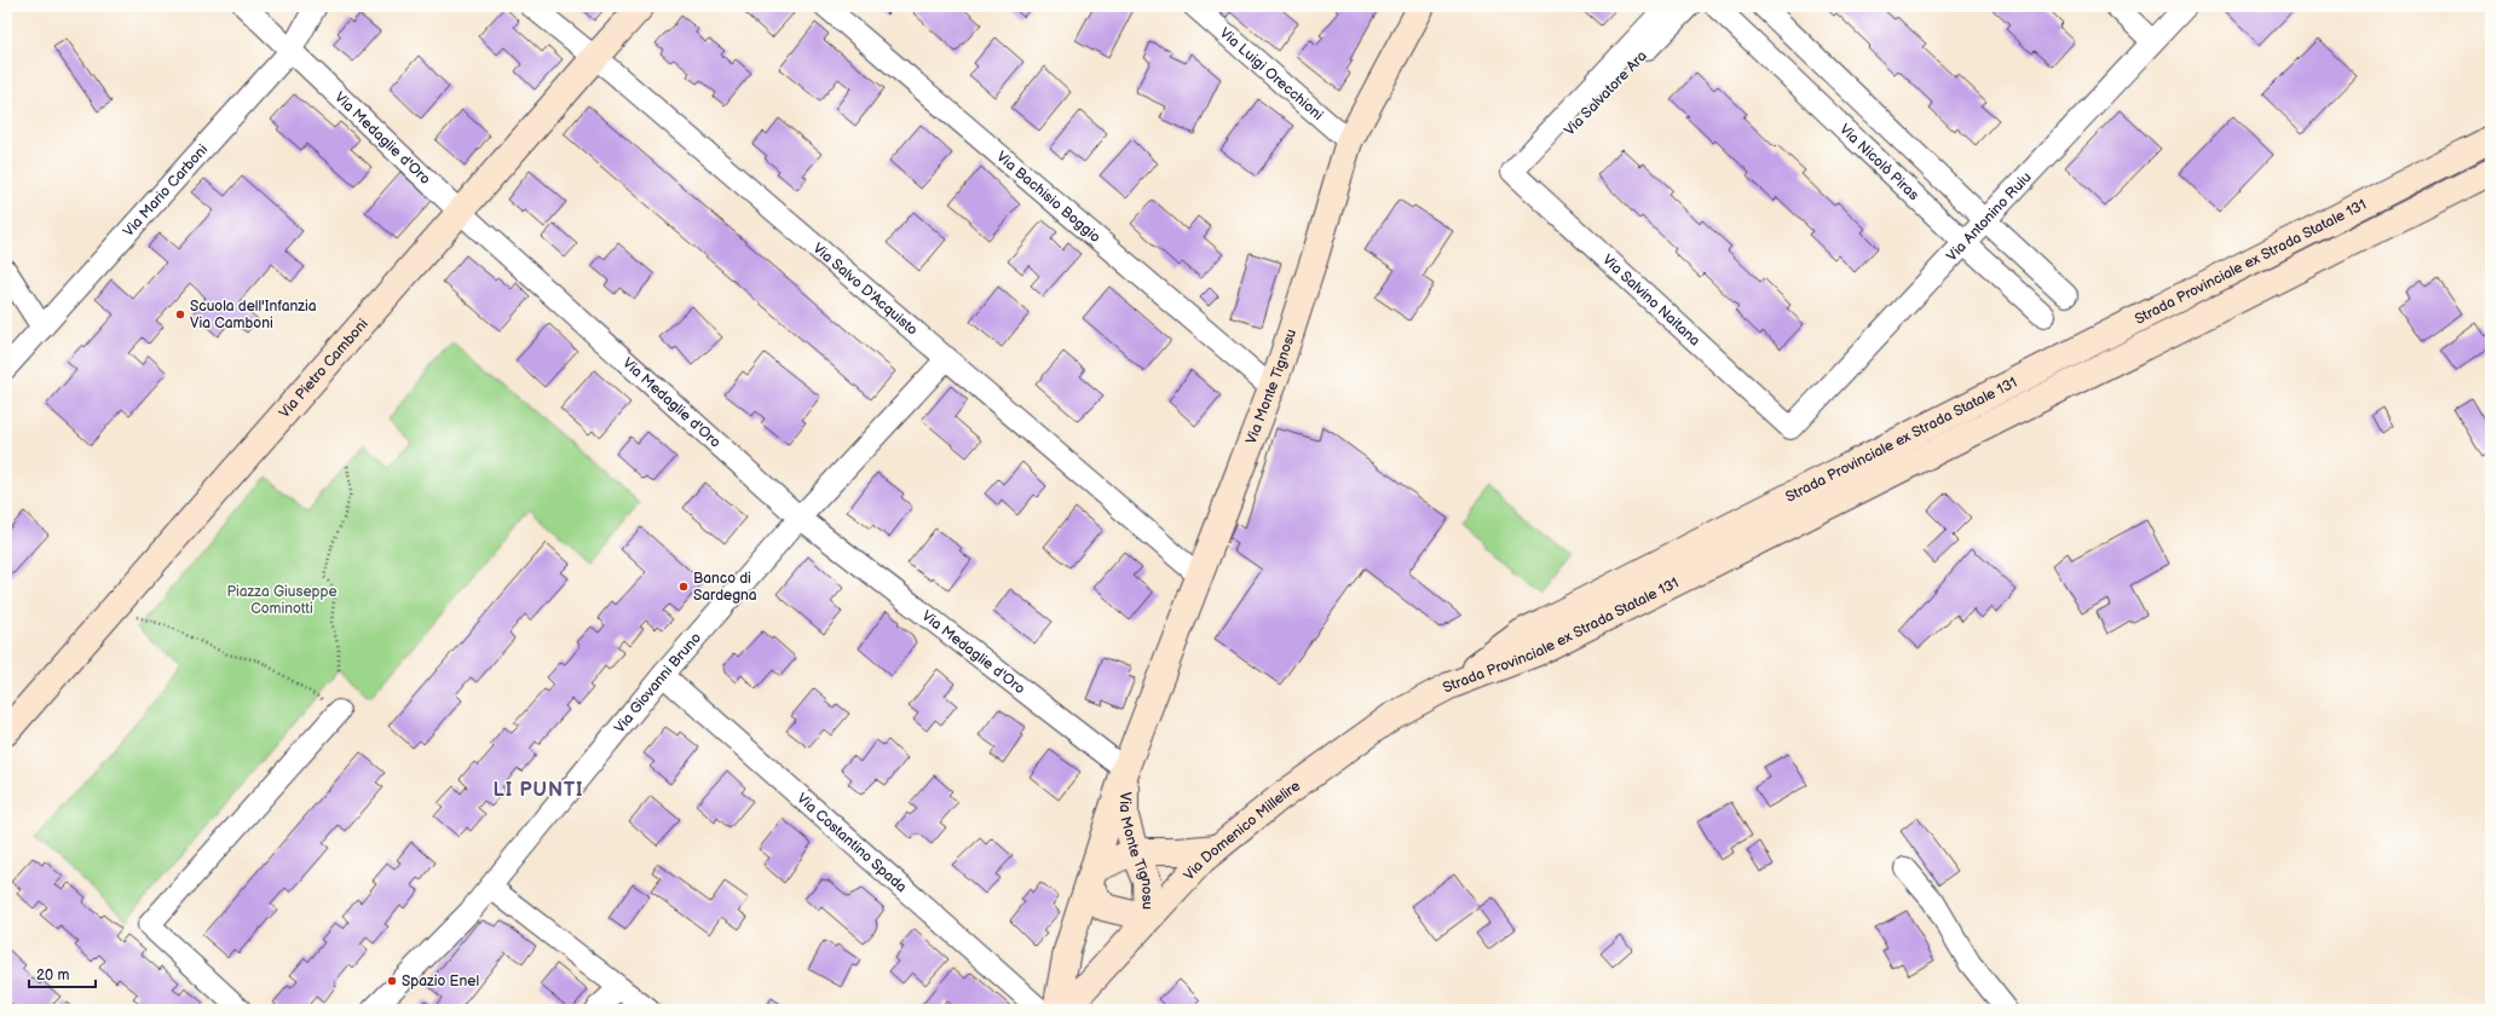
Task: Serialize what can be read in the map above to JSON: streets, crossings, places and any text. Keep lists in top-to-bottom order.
{
  "streets": {
    "main road": [
      "Strada Provinciale ex Strada Statale 131",
      "Via Pietro Camboni",
      "Via Monte Tignosu",
      "Via Domenico Millelire"
    ],
    "street": [
      "Via Luigi Orecchioni",
      "Via Salvatore Ara",
      "Via Medaglie d'Oro",
      "Via Nicolò Piras",
      "Via Mario Carboni",
      "Via Bachisio Boggio",
      "Via Antonino Ruiu",
      "Via Salvo D'Acquisto",
      "Via Salvino Naitana",
      "Via Giovanni Bruno",
      "Via Costantino Spada"
    ]
  },
  "crossings": [
    ["Via Luigi Orecchioni", "Via Monte Tignosu"],
    ["Via Salvatore Ara", "Via Salvino Naitana"],
    ["Via Medaglie d'Oro", "Via Mario Carboni"],
    ["Via Medaglie d'Oro", "Via Pietro Camboni"],
    ["Via Medaglie d'Oro", "Via Monte Tignosu"],
    ["Via Medaglie d'Oro", "Via Giovanni Bruno"],
    ["Via Nicolò Piras", "Via Antonino Ruiu"],
    ["Via Bachisio Boggio", "Via Monte Tignosu"],
    ["Via Antonino Ruiu", "Via Salvino Naitana"],
    ["Strada Provinciale ex Strada Statale 131", "Via Domenico Millelire"],
    ["Via Salvo D'Acquisto", "Via Pietro Camboni"],
    ["Via Salvo D'Acquisto", "Via Monte Tignosu"],
    ["Via Salvo D'Acquisto", "Via Giovanni Bruno"],
    ["Via Monte Tignosu", "Via Domenico Millelire"],
    ["Via Giovanni Bruno", "Via Costantino Spada"]
  ],
  "districts": ["LI PUNTI"],
  "parks": ["Piazza Giuseppe Cominotti"],
  "places": ["Scuola dell'Infanzia Via Camboni", "Banco di Sardegna", "Spazio Enel"],
  "scale_bar": "20 m"
}
